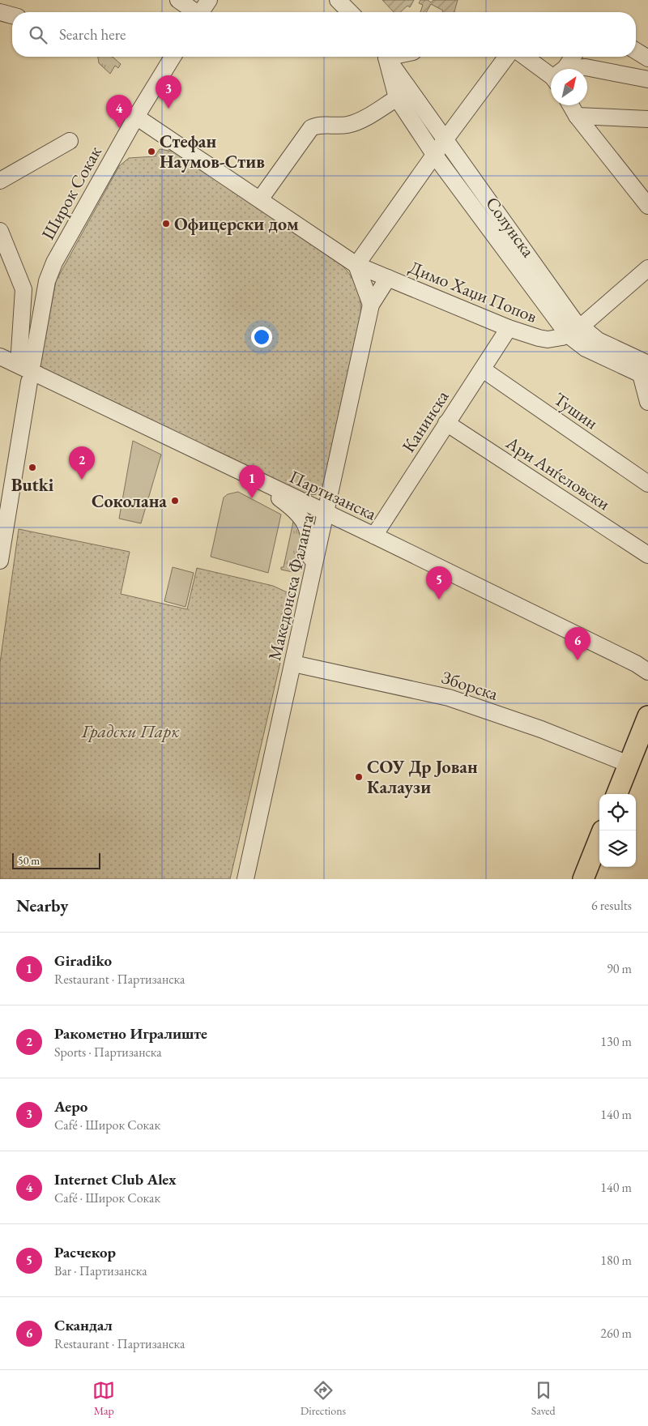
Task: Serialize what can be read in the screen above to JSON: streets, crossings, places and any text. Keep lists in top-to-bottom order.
{
  "streets": {
    "street": [
      "Широк Сокак",
      "Солунска",
      "Димо Хаџи Попов",
      "Тушин",
      "Канинска",
      "Ари Анѓеловски",
      "Партизанска",
      "Македонска Фаланга",
      "Зборска"
    ]
  },
  "crossings": [
    ["Широк Сокак", "Партизанска"],
    ["Солунска", "Димо Хаџи Попов"],
    ["Димо Хаџи Попов", "Канинска"],
    ["Димо Хаџи Попов", "Македонска Фаланга"],
    ["Тушин", "Канинска"],
    ["Канинска", "Ари Анѓеловски"],
    ["Канинска", "Партизанска"],
    ["Партизанска", "Македонска Фаланга"],
    ["Македонска Фаланга", "Зборска"]
  ],
  "parks": ["Градски Парк"],
  "places": [
    "Стефан Наумов-Стив",
    "Офицерски дом",
    "Butki",
    "Соколана",
    "СОУ Др Јован Калаузи"
  ],
  "scale_bar": "50 m",
  "north": "top right",
  "page": {
    "search": "Search here",
    "pins": [
      "3",
      "4",
      "2",
      "1",
      "5",
      "6"
    ],
    "scale": "50 m",
    "heading": ["Nearby", "6 results"],
    "list": [
      {
        "mark": "1",
        "name": "Giradiko",
        "note": "Restaurant · Партизанска",
        "value": "90 m"
      },
      {
        "mark": "2",
        "name": "Ракометно Игралиште",
        "note": "Sports · Партизанска",
        "value": "130 m"
      },
      {
        "mark": "3",
        "name": "Аеро",
        "note": "Café · Широк Сокак",
        "value": "140 m"
      },
      {
        "mark": "4",
        "name": "Internet Club Alex",
        "note": "Café · Широк Сокак",
        "value": "140 m"
      },
      {
        "mark": "5",
        "name": "Расчекор",
        "note": "Bar · Партизанска",
        "value": "180 m"
      },
      {
        "mark": "6",
        "name": "Скандал",
        "note": "Restaurant · Партизанска",
        "value": "260 m"
      }
    ],
    "nav": ["Map", "Directions", "Saved"]
  }
}
